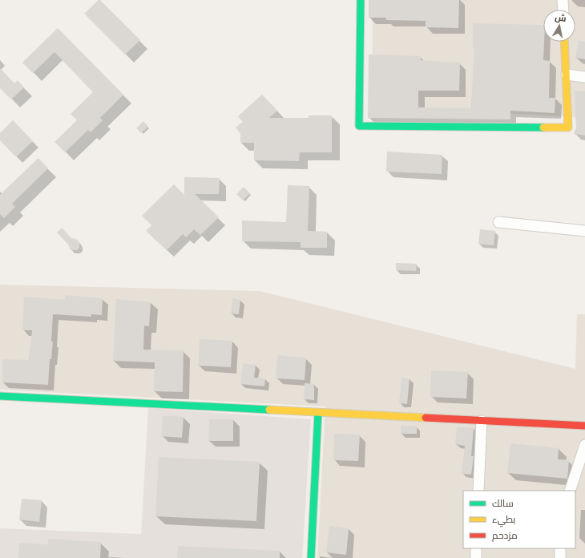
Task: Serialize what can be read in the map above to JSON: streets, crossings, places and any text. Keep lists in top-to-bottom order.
{
  "legend": ["سالك", "بطيء", "مزدحم"],
  "north": "top"
}
